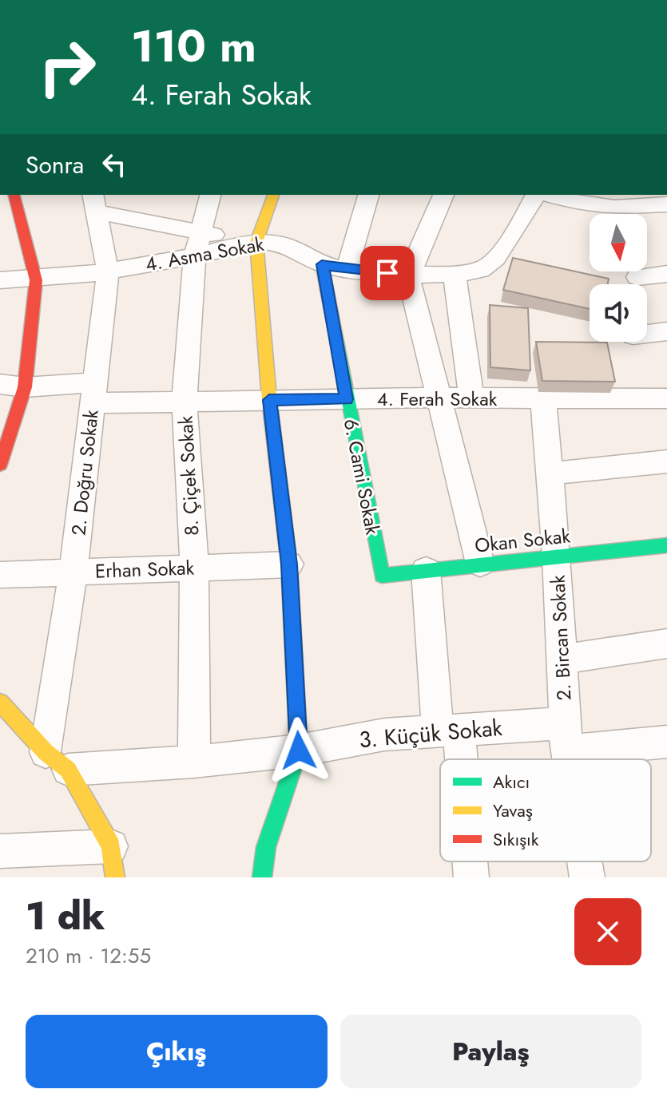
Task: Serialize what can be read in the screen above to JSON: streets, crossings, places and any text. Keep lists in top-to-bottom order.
{
  "streets": {
    "street": [
      "4. Asma Sokak",
      "4. Ferah Sokak",
      "2. Doğru Sokak",
      "8. Çiçek Sokak",
      "6. Cami Sokak",
      "Okan Sokak",
      "Erhan Sokak",
      "2. Bircan Sokak",
      "3. Küçük Sokak"
    ]
  },
  "crossings": [
    ["4. Asma Sokak", "2. Doğru Sokak"],
    ["4. Asma Sokak", "8. Çiçek Sokak"],
    ["4. Asma Sokak", "6. Cami Sokak"],
    ["4. Ferah Sokak", "2. Doğru Sokak"],
    ["4. Ferah Sokak", "8. Çiçek Sokak"],
    ["4. Ferah Sokak", "6. Cami Sokak"],
    ["4. Ferah Sokak", "2. Bircan Sokak"],
    ["2. Doğru Sokak", "Erhan Sokak"],
    ["2. Doğru Sokak", "3. Küçük Sokak"],
    ["8. Çiçek Sokak", "Erhan Sokak"],
    ["8. Çiçek Sokak", "3. Küçük Sokak"],
    ["6. Cami Sokak", "Okan Sokak"],
    ["Okan Sokak", "2. Bircan Sokak"],
    ["2. Bircan Sokak", "3. Küçük Sokak"]
  ],
  "legend": ["Akıcı", "Yavaş", "Sıkışık"],
  "north": "bottom",
  "page": {
    "turn": ["110 m", "4. Ferah Sokak"],
    "then": "Sonra",
    "heading": ["1 dk", "210 m · 12:55"],
    "buttons": ["Çıkış", "Paylaş"]
  }
}
